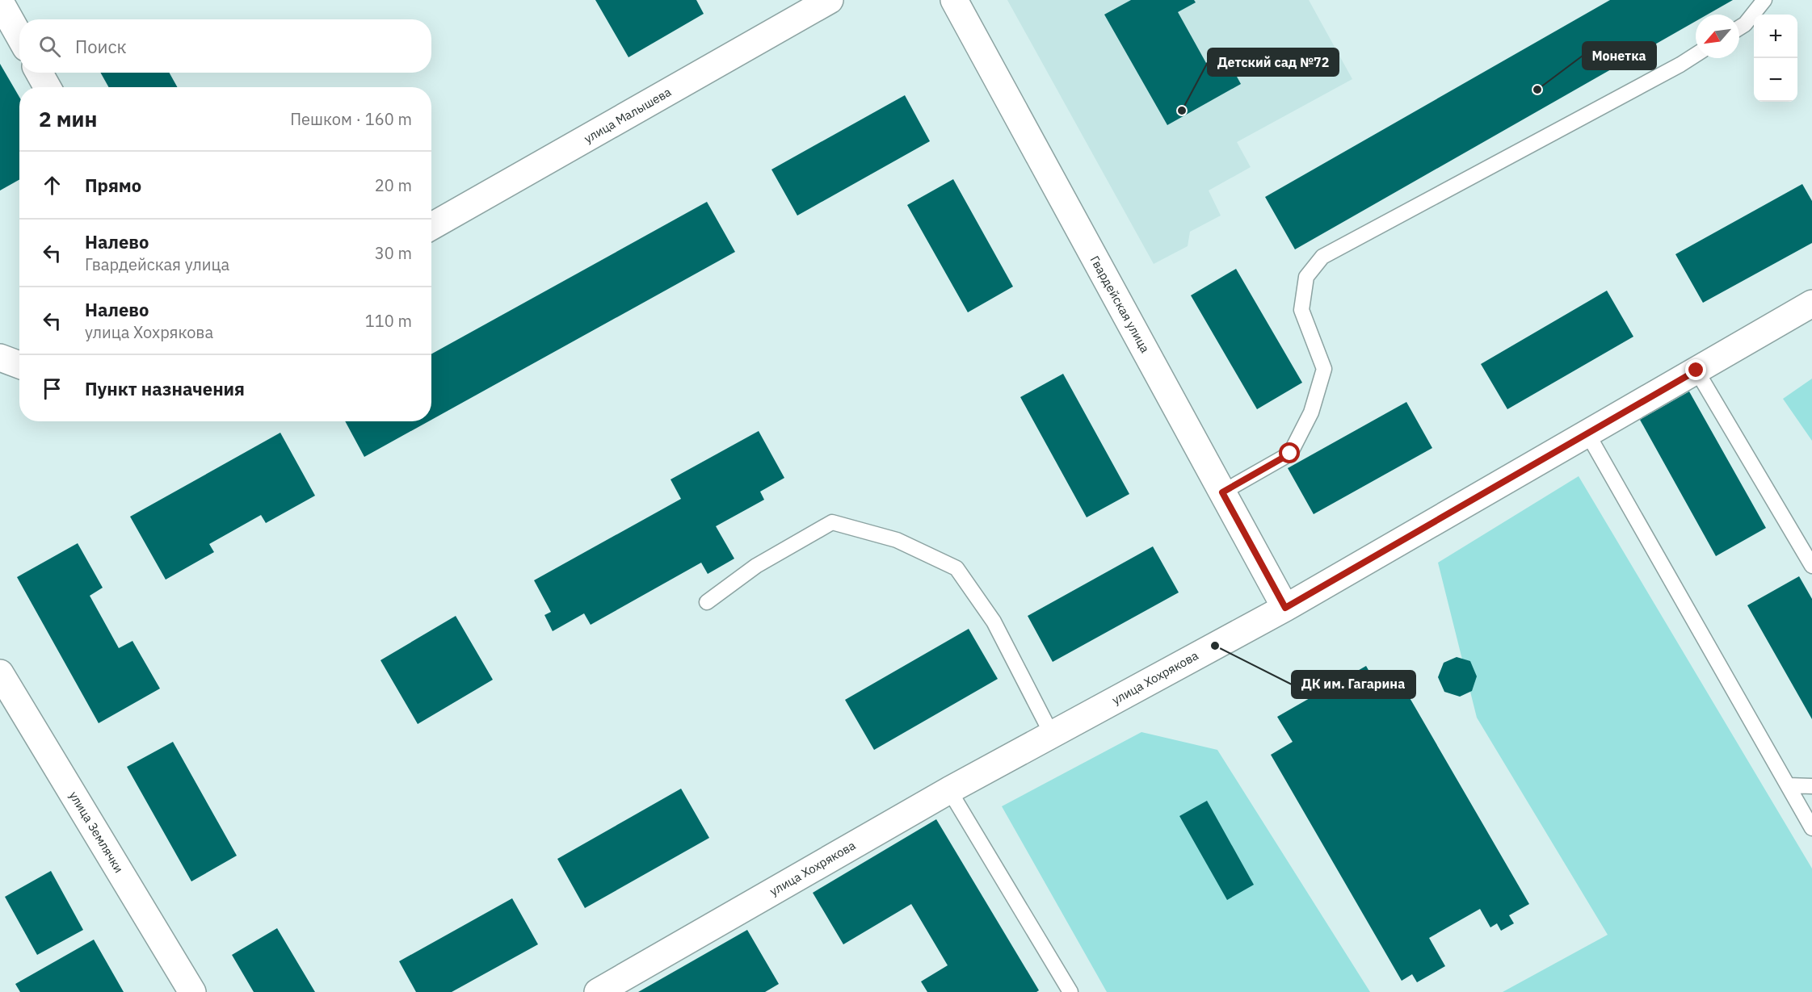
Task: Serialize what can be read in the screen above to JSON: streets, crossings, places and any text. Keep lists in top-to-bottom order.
{
  "streets": {
    "street": [
      "улица Малышева",
      "Гвардейская улица",
      "улица Хохрякова",
      "улица Землячки"
    ]
  },
  "crossings": [
    ["Гвардейская улица", "улица Хохрякова"]
  ],
  "places": ["Монетка", "Детский сад №72", "ДК им. Гагарина"],
  "north": "bottom left",
  "page": {
    "map_buttons": ["+", "−"],
    "search": "Поиск",
    "heading": ["2 мин", "Пешком · 160 m"],
    "list": [
      ["Прямо", "20 m"],
      ["Налево", "Гвардейская улица", "30 m"],
      ["Налево", "улица Хохрякова", "110 m"],
      "Пункт назначения"
    ]
  }
}
